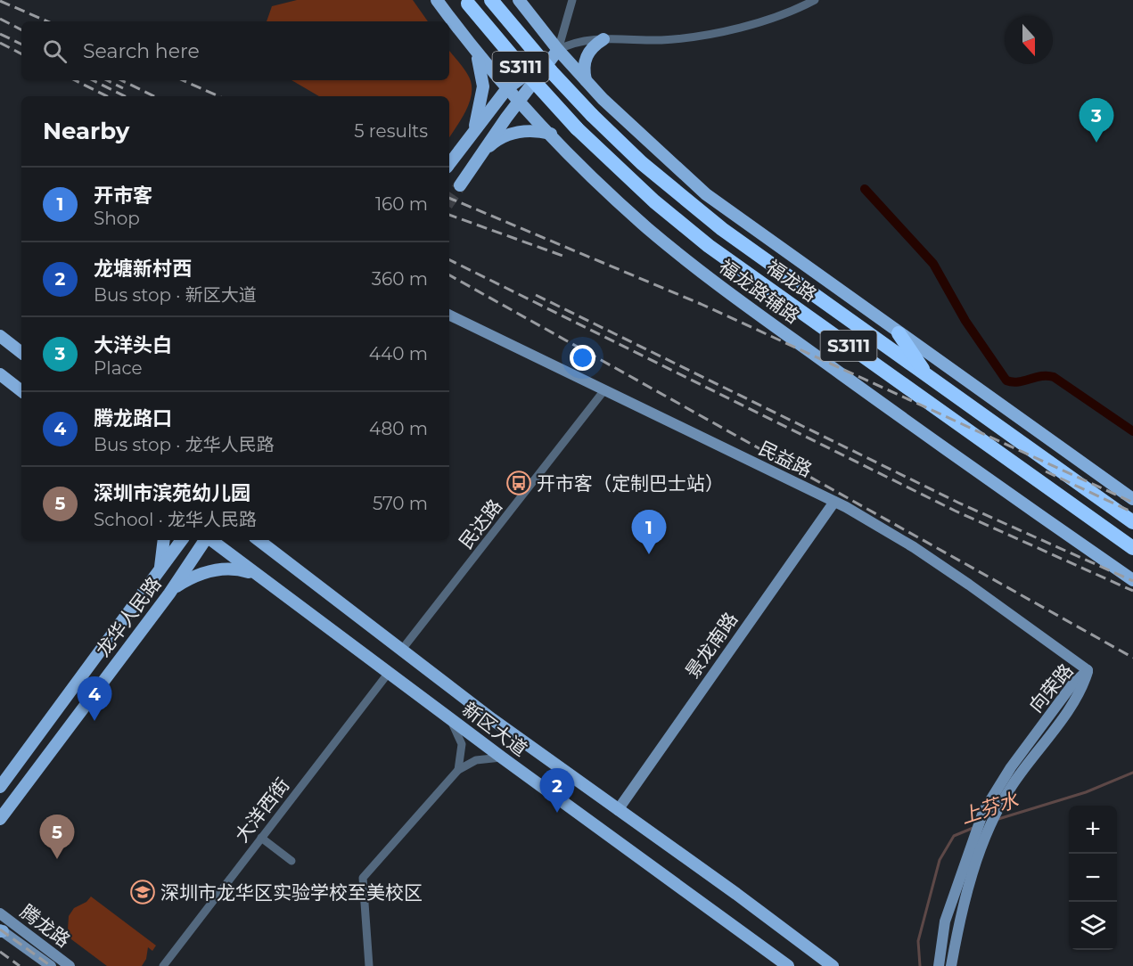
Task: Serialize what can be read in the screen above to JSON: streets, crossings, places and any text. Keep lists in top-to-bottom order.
{
  "streets": {
    "highway": ["S3111", "福龙路"],
    "main road": ["福龙路辅路", "龙华人民路", "新区大道"],
    "street": [
      "民益路",
      "民达路",
      "景龙南路",
      "向荣路",
      "大洋西街",
      "腾龙路"
    ]
  },
  "crossings": [
    ["民益路", "民达路"],
    ["民益路", "景龙南路"],
    ["民益路", "向荣路"],
    ["民达路", "新区大道"],
    ["景龙南路", "新区大道"],
    ["新区大道", "大洋西街"]
  ],
  "water": ["上芬水"],
  "places": {
    "bus stop": ["开市客（定制巴士站）"],
    "school or university": ["深圳市龙华区实验学校至美校区"]
  },
  "north": "bottom",
  "page": {
    "search": "Search here",
    "heading": ["Nearby", "5 results"],
    "pins": [
      "3",
      "1",
      "4",
      "2",
      "5"
    ],
    "list": [
      {
        "mark": "1",
        "name": "开市客",
        "note": "Shop",
        "value": "160 m"
      },
      {
        "mark": "2",
        "name": "龙塘新村西",
        "note": "Bus stop · 新区大道",
        "value": "360 m"
      },
      {
        "mark": "3",
        "name": "大洋头白",
        "note": "Place",
        "value": "440 m"
      },
      {
        "mark": "4",
        "name": "腾龙路口",
        "note": "Bus stop · 龙华人民路",
        "value": "480 m"
      },
      {
        "mark": "5",
        "name": "深圳市滨苑幼儿园",
        "note": "School · 龙华人民路",
        "value": "570 m"
      }
    ],
    "map_buttons": ["+", "−"]
  }
}
